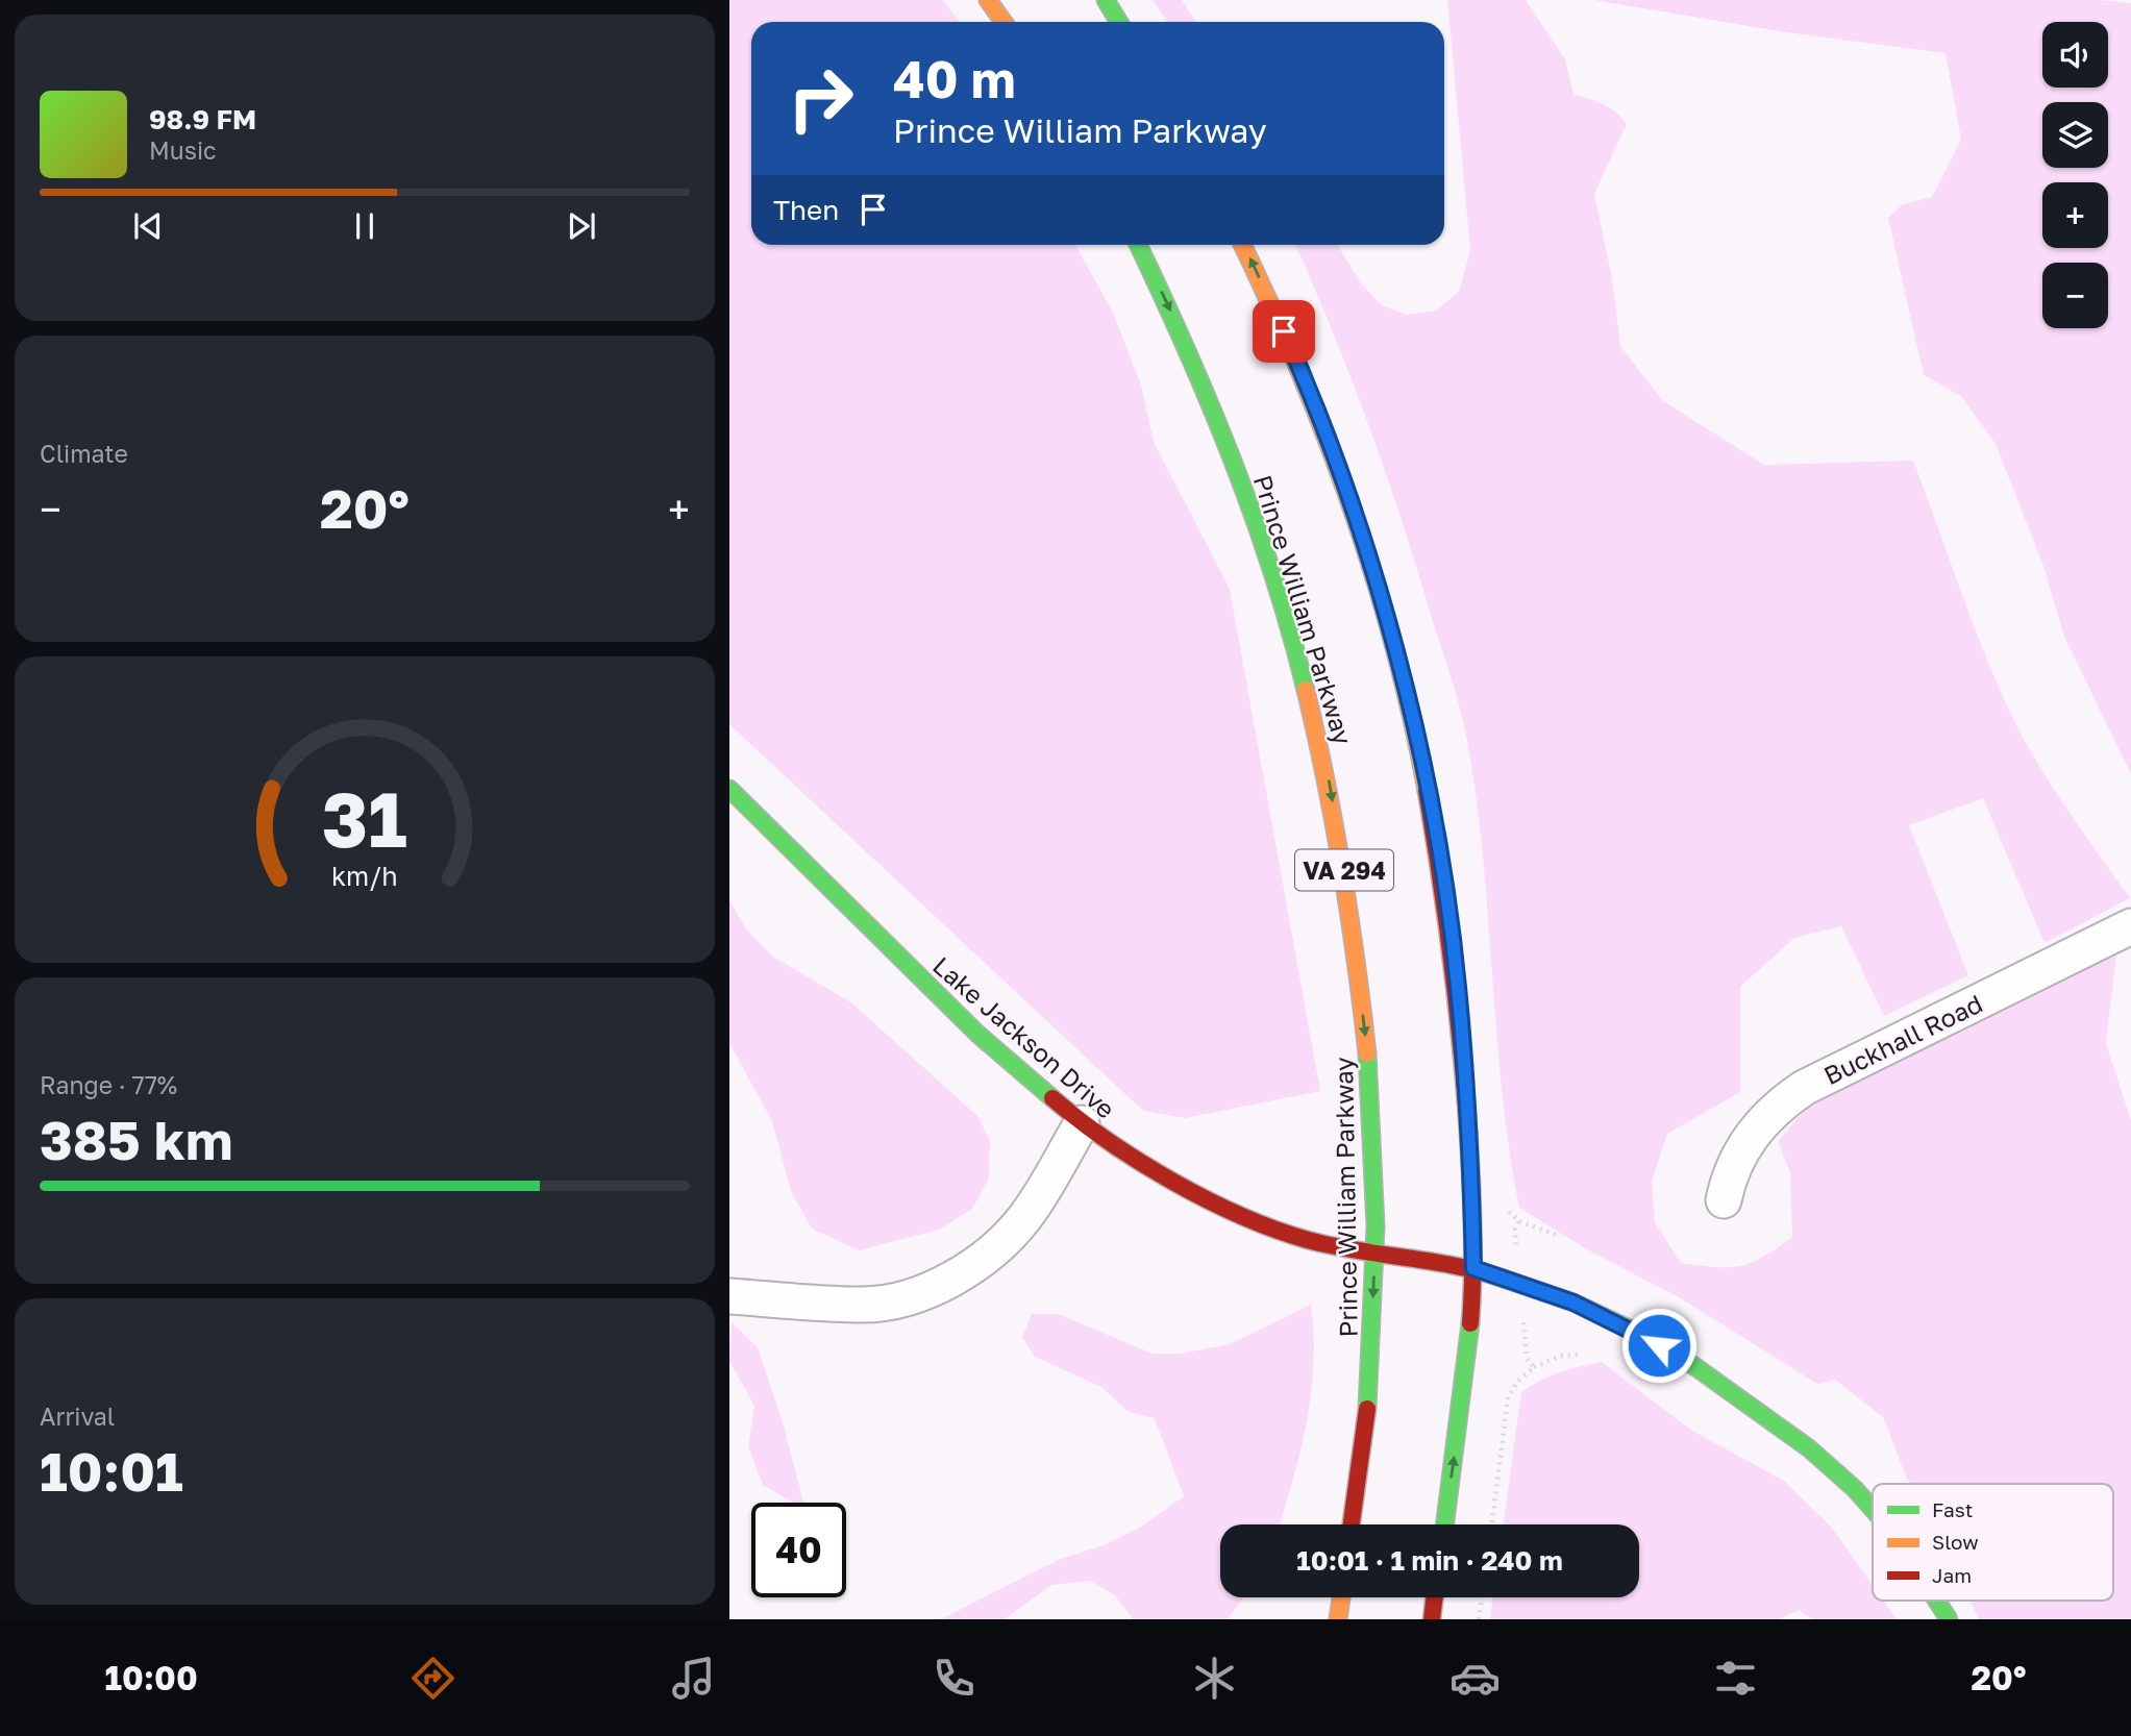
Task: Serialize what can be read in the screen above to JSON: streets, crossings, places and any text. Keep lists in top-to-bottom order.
{
  "streets": {
    "main road": ["Prince William Parkway", "VA 294", "Lake Jackson Drive"],
    "street": ["Buckhall Road"]
  },
  "crossings": [
    ["Prince William Parkway", "Lake Jackson Drive"]
  ],
  "legend": ["Fast", "Slow", "Jam"],
  "page": {
    "map_buttons": ["+", "−"],
    "turn": ["40 m", "Prince William Parkway"],
    "song": ["98.9 FM", "Music"],
    "then": "Then",
    "tile": [
      "Climate",
      ["Range · 77%", "385 km"],
      ["Arrival", "10:01"]
    ],
    "heat": ["−", "20°", "+"],
    "limit": "40",
    "trip": "10:01 · 1 min · 240 m",
    "tabs": ["10:00", "20°"],
    "gauge": ["31", "km/h"]
  }
}
